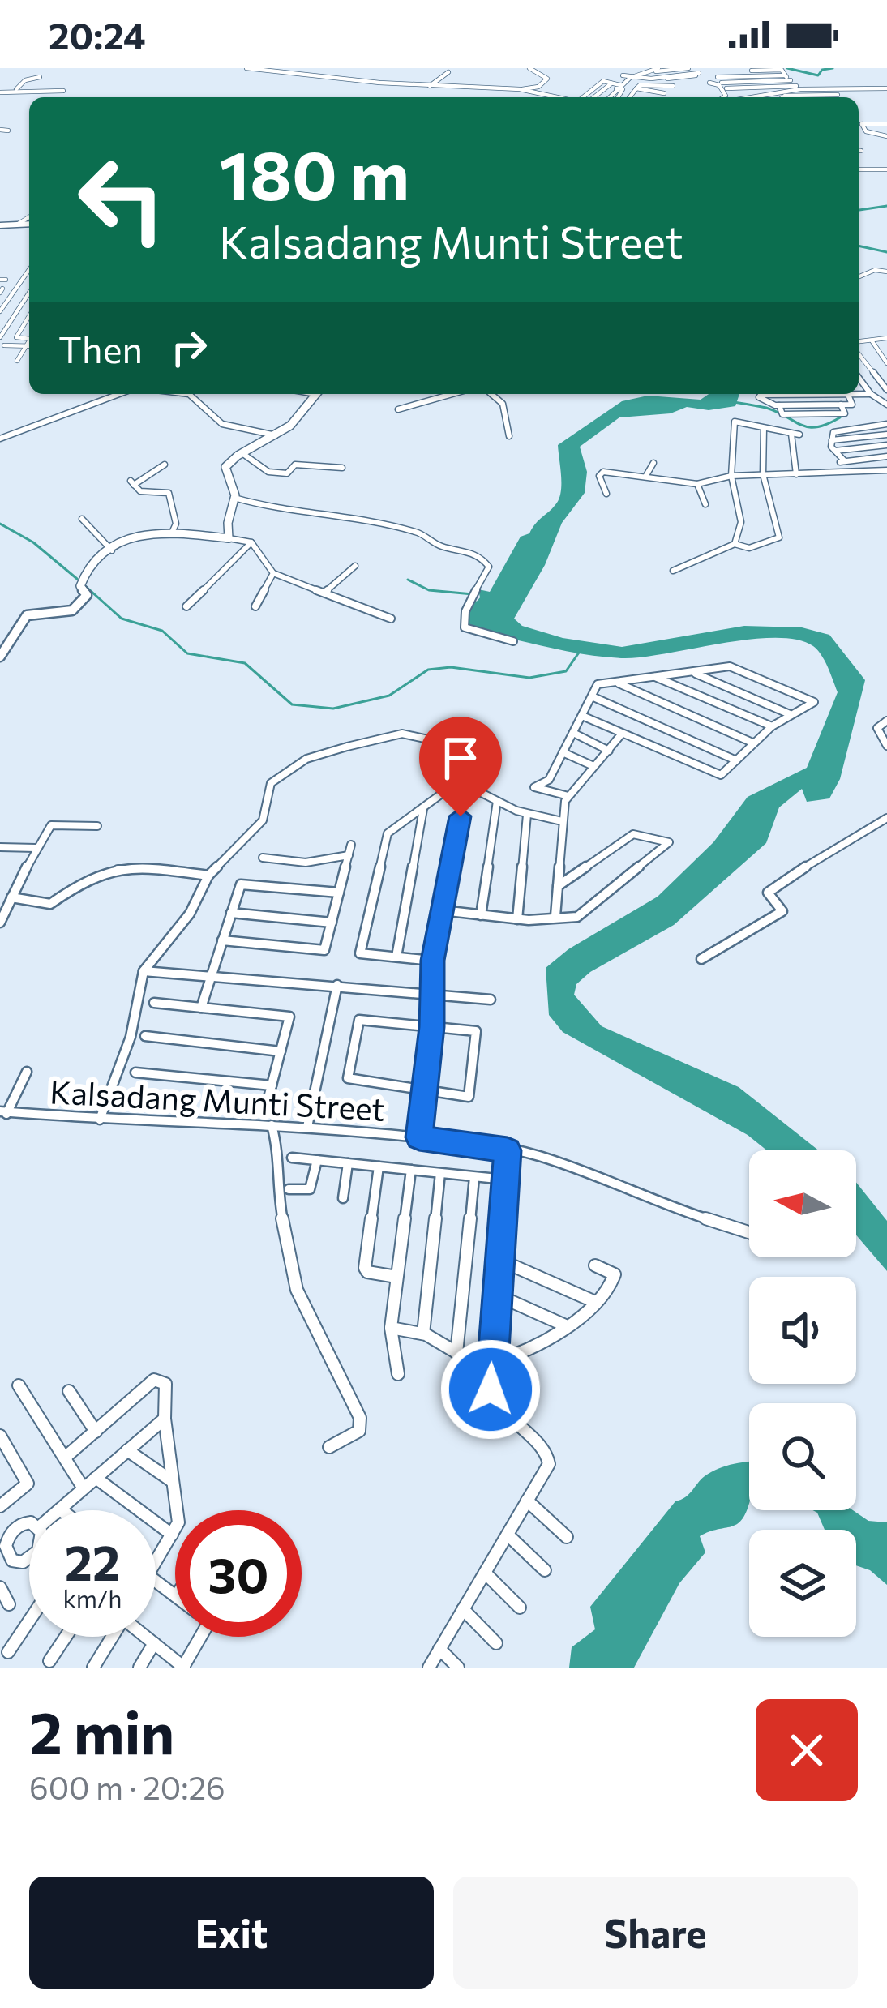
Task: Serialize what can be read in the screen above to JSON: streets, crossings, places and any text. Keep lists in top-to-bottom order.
{
  "streets": {
    "street": ["Kalsadang Munti Street"]
  },
  "north": "left",
  "page": {
    "status": "20:24",
    "turn": ["180 m", "Kalsadang Munti Street"],
    "then": "Then",
    "speed": "22 km/h",
    "limit": "30",
    "heading": ["2 min", "600 m · 20:26"],
    "buttons": ["Exit", "Share"]
  }
}
